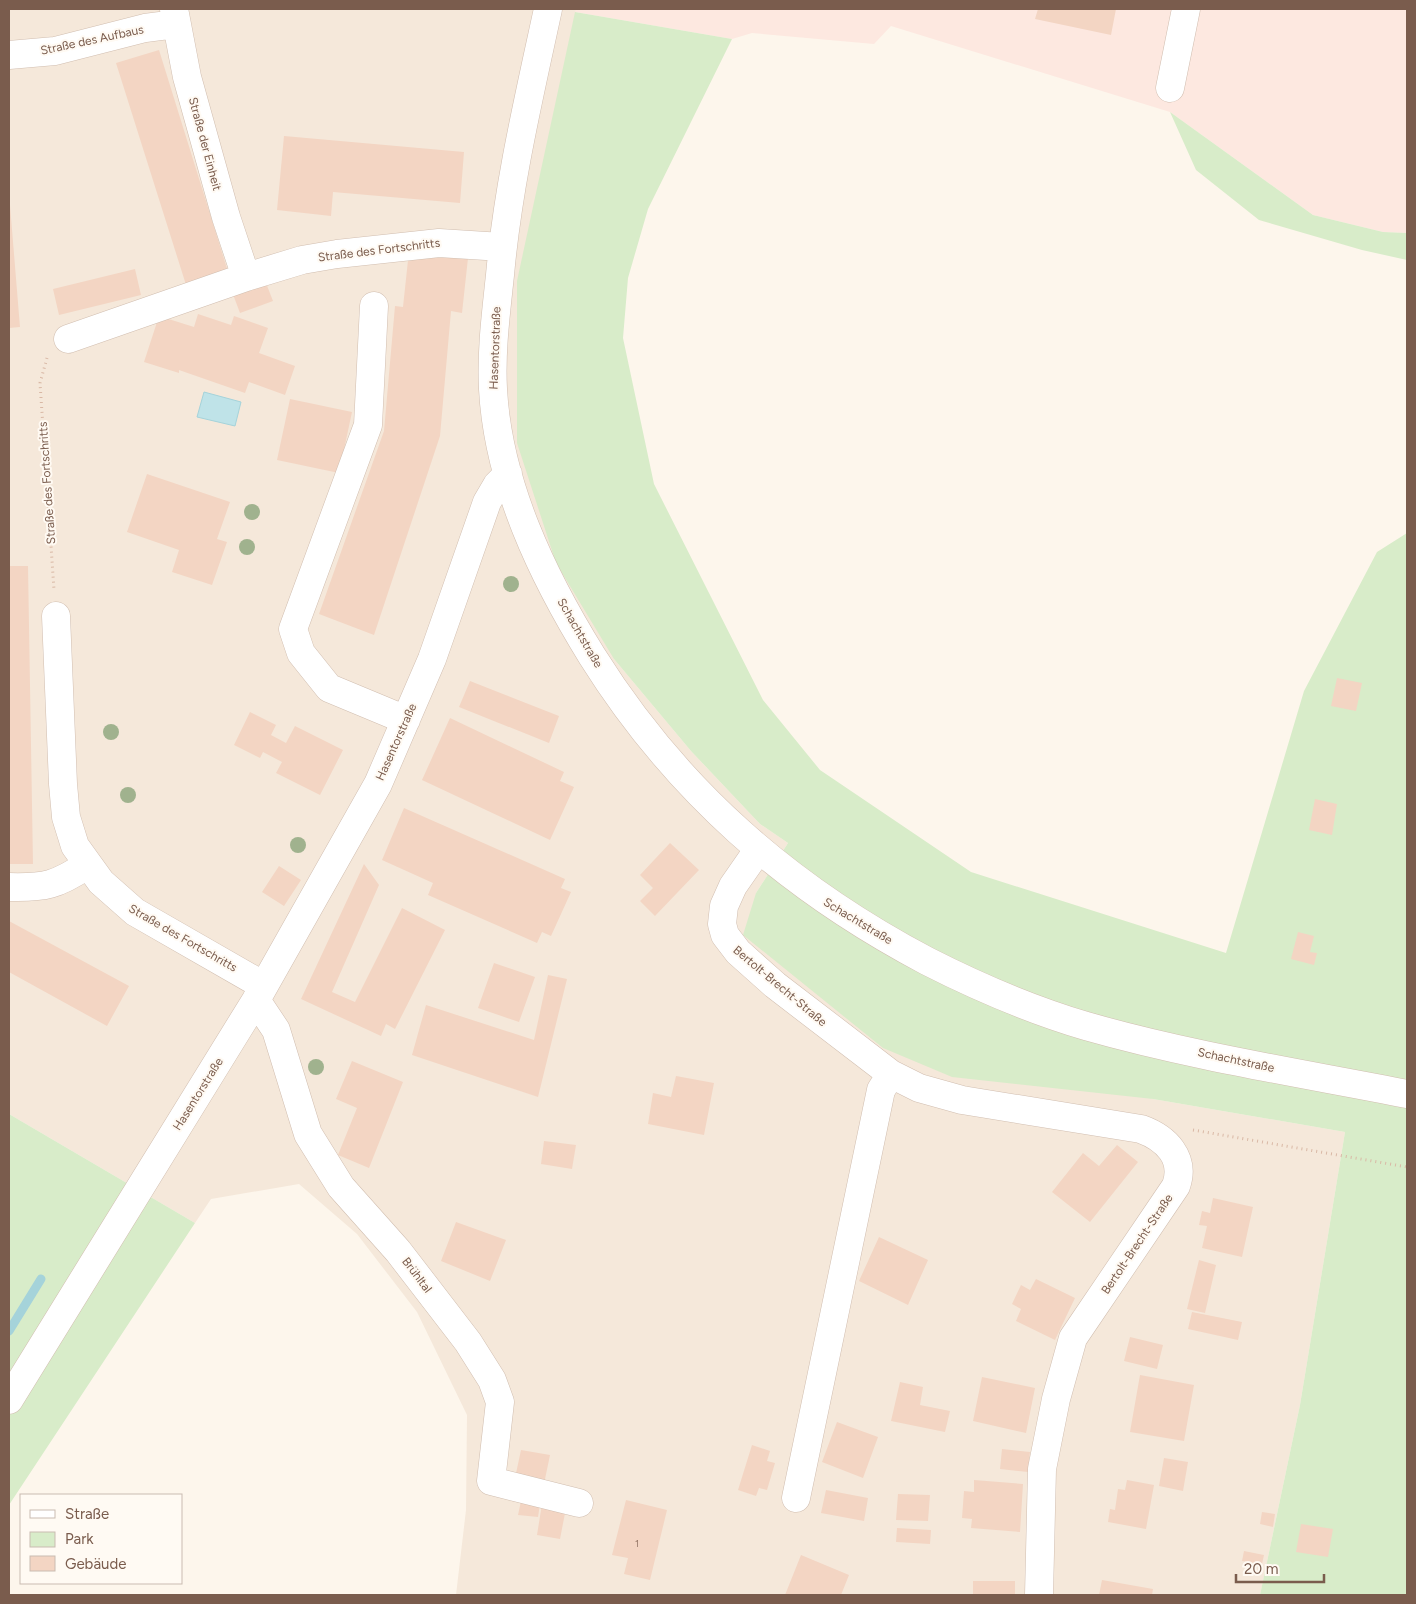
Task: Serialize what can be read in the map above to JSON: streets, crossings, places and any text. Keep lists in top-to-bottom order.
{
  "streets": {
    "street": [
      "Straße des Aufbaus",
      "Straße der Einheit",
      "Straße des Fortschritts",
      "Hasentorstraße",
      "Schachtstraße",
      "Bertolt-Brecht-Straße",
      "Brühltal"
    ]
  },
  "crossings": [
    ["Straße des Aufbaus", "Straße der Einheit"],
    ["Straße der Einheit", "Straße des Fortschritts"],
    ["Straße des Fortschritts", "Hasentorstraße"],
    ["Straße des Fortschritts", "Brühltal"],
    ["Hasentorstraße", "Schachtstraße"],
    ["Hasentorstraße", "Brühltal"],
    ["Schachtstraße", "Bertolt-Brecht-Straße"]
  ],
  "house_numbers": ["1"],
  "legend": ["Straße", "Park", "Gebäude"],
  "scale_bar": "20 m"
}
